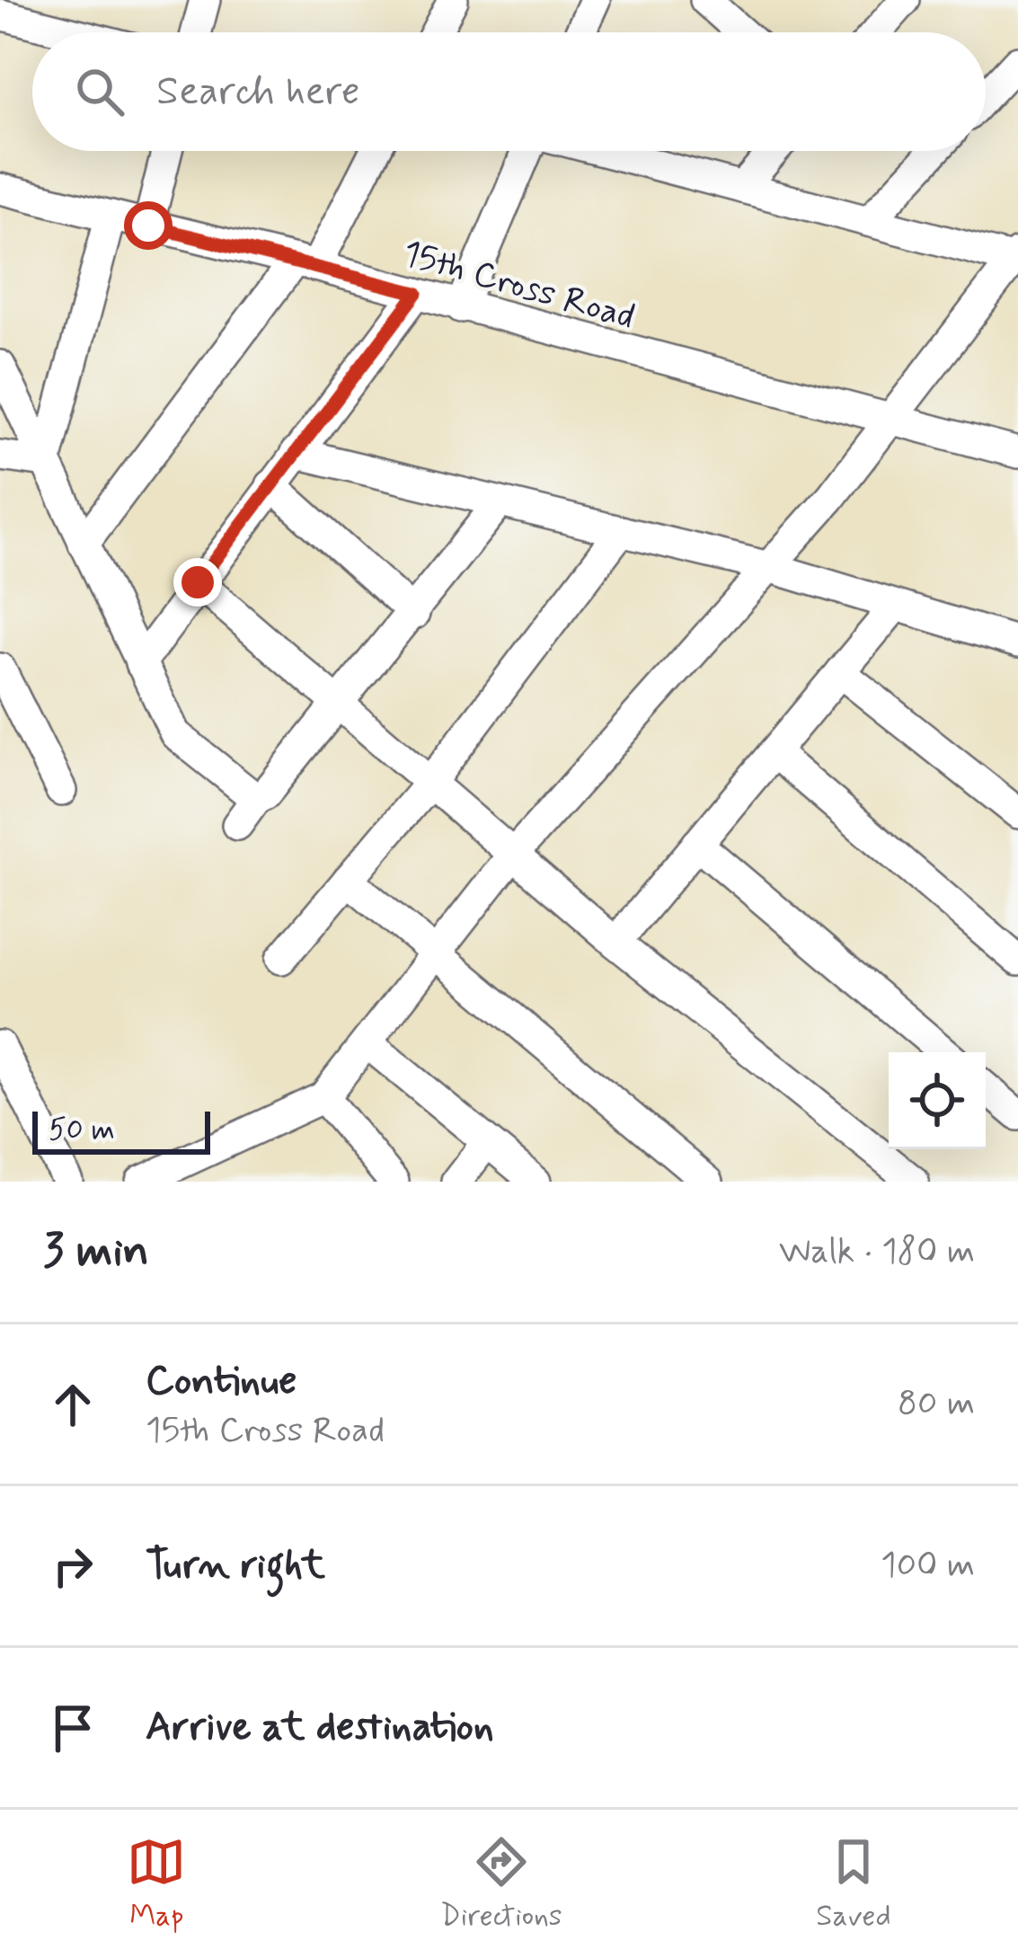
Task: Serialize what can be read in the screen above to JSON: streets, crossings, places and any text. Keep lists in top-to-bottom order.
{
  "streets": {
    "street": ["15th Cross Road"]
  },
  "scale_bar": "50 m",
  "page": {
    "search": "Search here",
    "scale": "50 m",
    "heading": ["3 min", "Walk · 180 m"],
    "list": [
      ["Continue", "15th Cross Road", "80 m"],
      ["Turn right", "100 m"],
      "Arrive at destination"
    ],
    "nav": ["Map", "Directions", "Saved"]
  }
}
